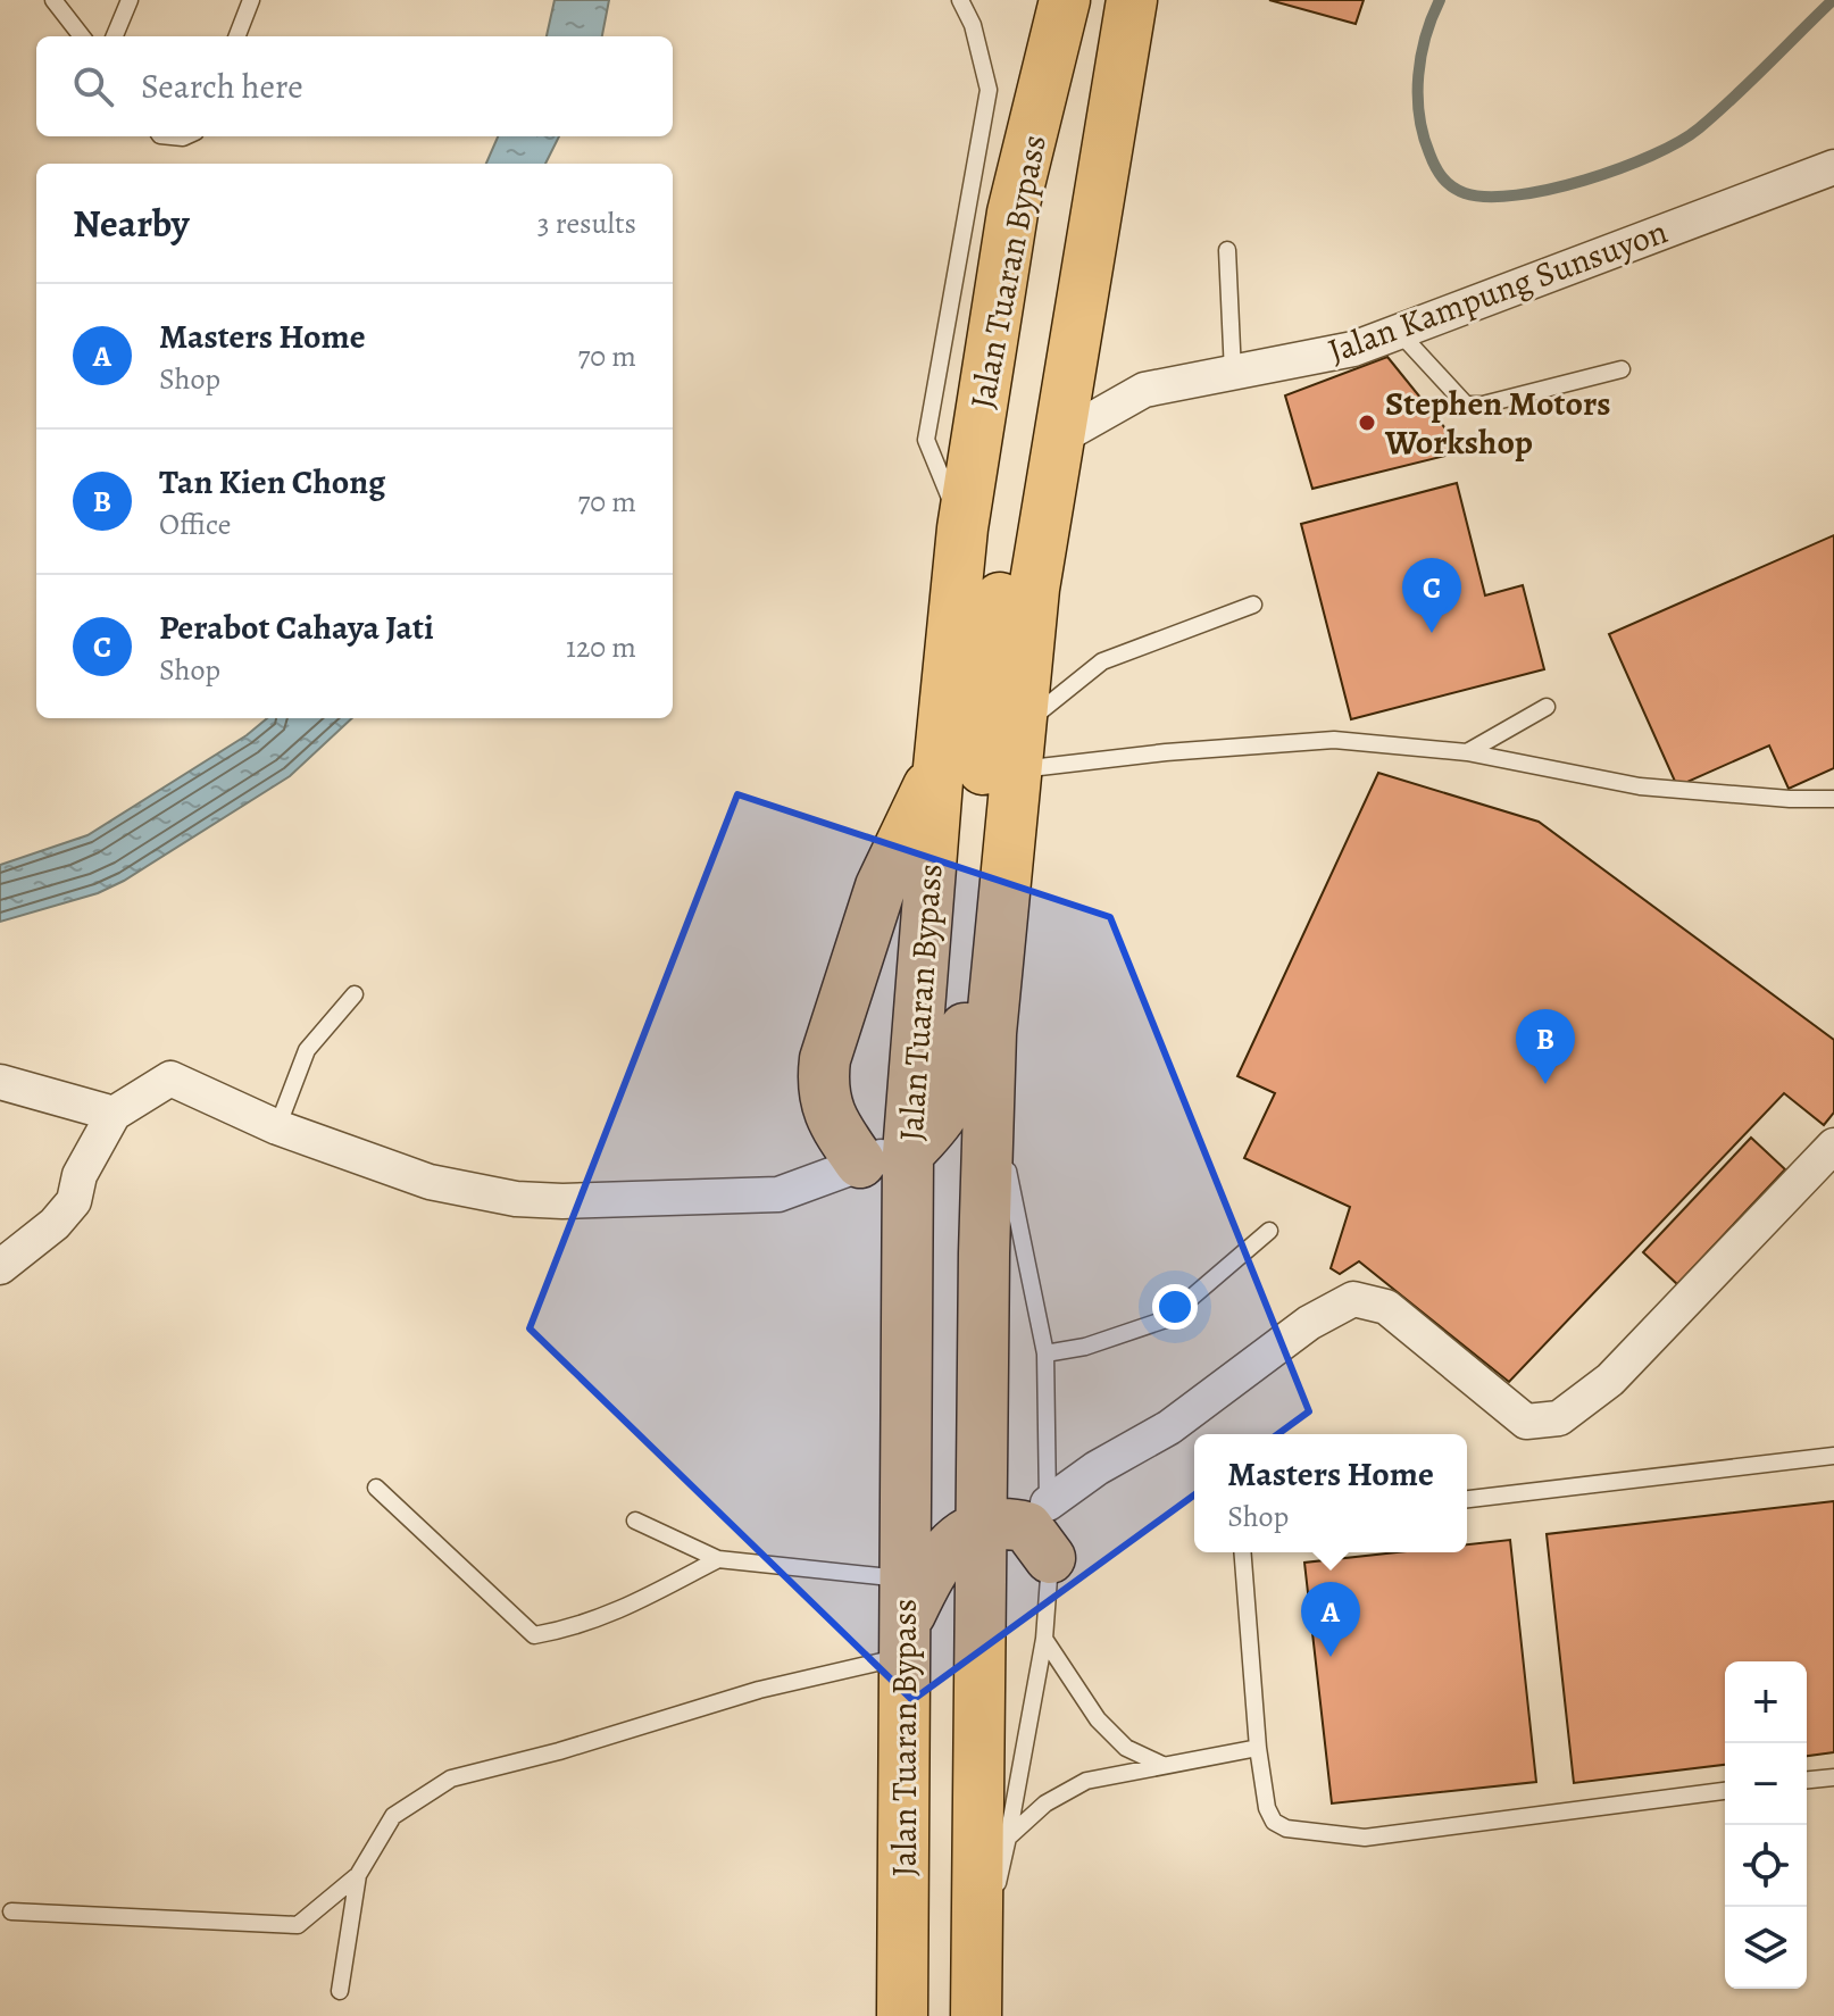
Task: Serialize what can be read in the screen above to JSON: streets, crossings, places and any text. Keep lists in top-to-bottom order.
{
  "streets": {
    "highway": ["Jalan Tuaran Bypass"],
    "street": ["Jalan Kampung Sunsuyon"]
  },
  "places": ["Stephen Motors Workshop"],
  "page": {
    "search": "Search here",
    "heading": ["Nearby", "3 results"],
    "list": [
      {
        "mark": "A",
        "name": "Masters Home",
        "note": "Shop",
        "value": "70 m"
      },
      {
        "mark": "B",
        "name": "Tan Kien Chong",
        "note": "Office",
        "value": "70 m"
      },
      {
        "mark": "C",
        "name": "Perabot Cahaya Jati",
        "note": "Shop",
        "value": "120 m"
      }
    ],
    "pins": ["C", "B", "A"],
    "popup": ["Masters Home", "Shop"],
    "map_buttons": ["+", "−"]
  }
}
